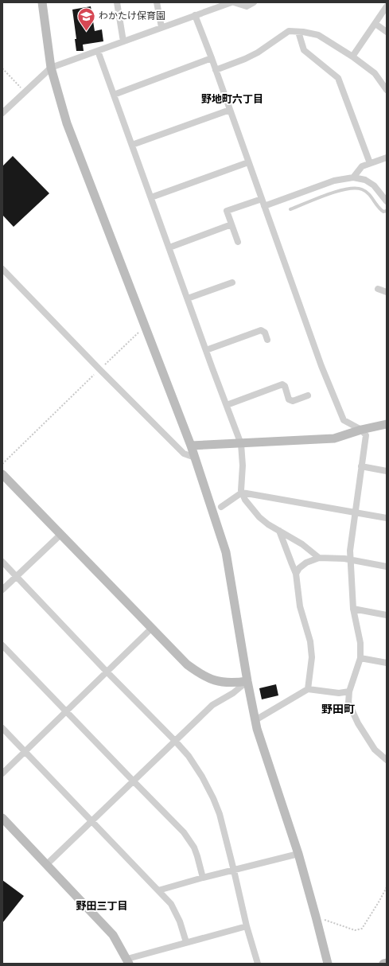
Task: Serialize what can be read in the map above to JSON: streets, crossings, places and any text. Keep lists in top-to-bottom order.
{
  "districts": ["野地町六丁目", "野田町", "野田三丁目"],
  "places": {
    "school or university": ["わかたけ保育園"]
  }
}
